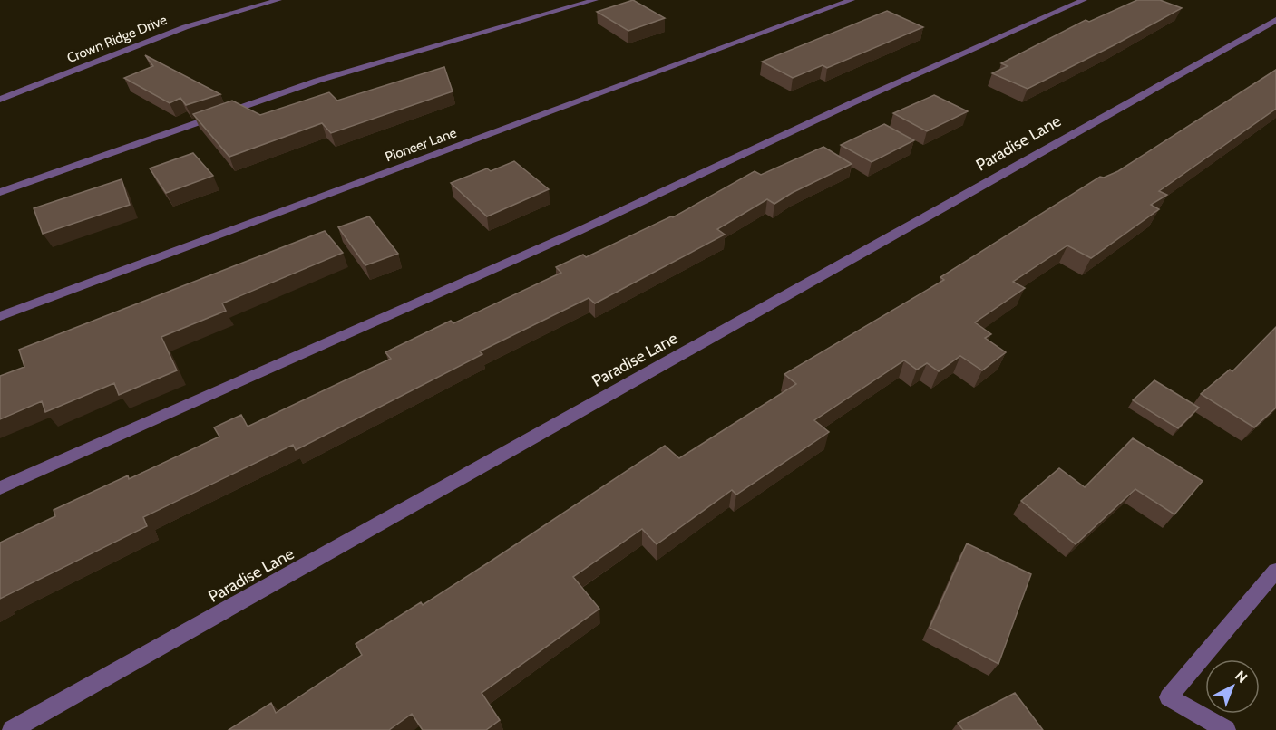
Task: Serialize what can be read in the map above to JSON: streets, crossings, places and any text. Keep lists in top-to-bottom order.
{
  "streets": {
    "street": ["Crown Ridge Drive", "Paradise Lane", "Pioneer Lane"]
  },
  "north": "top right"
}
